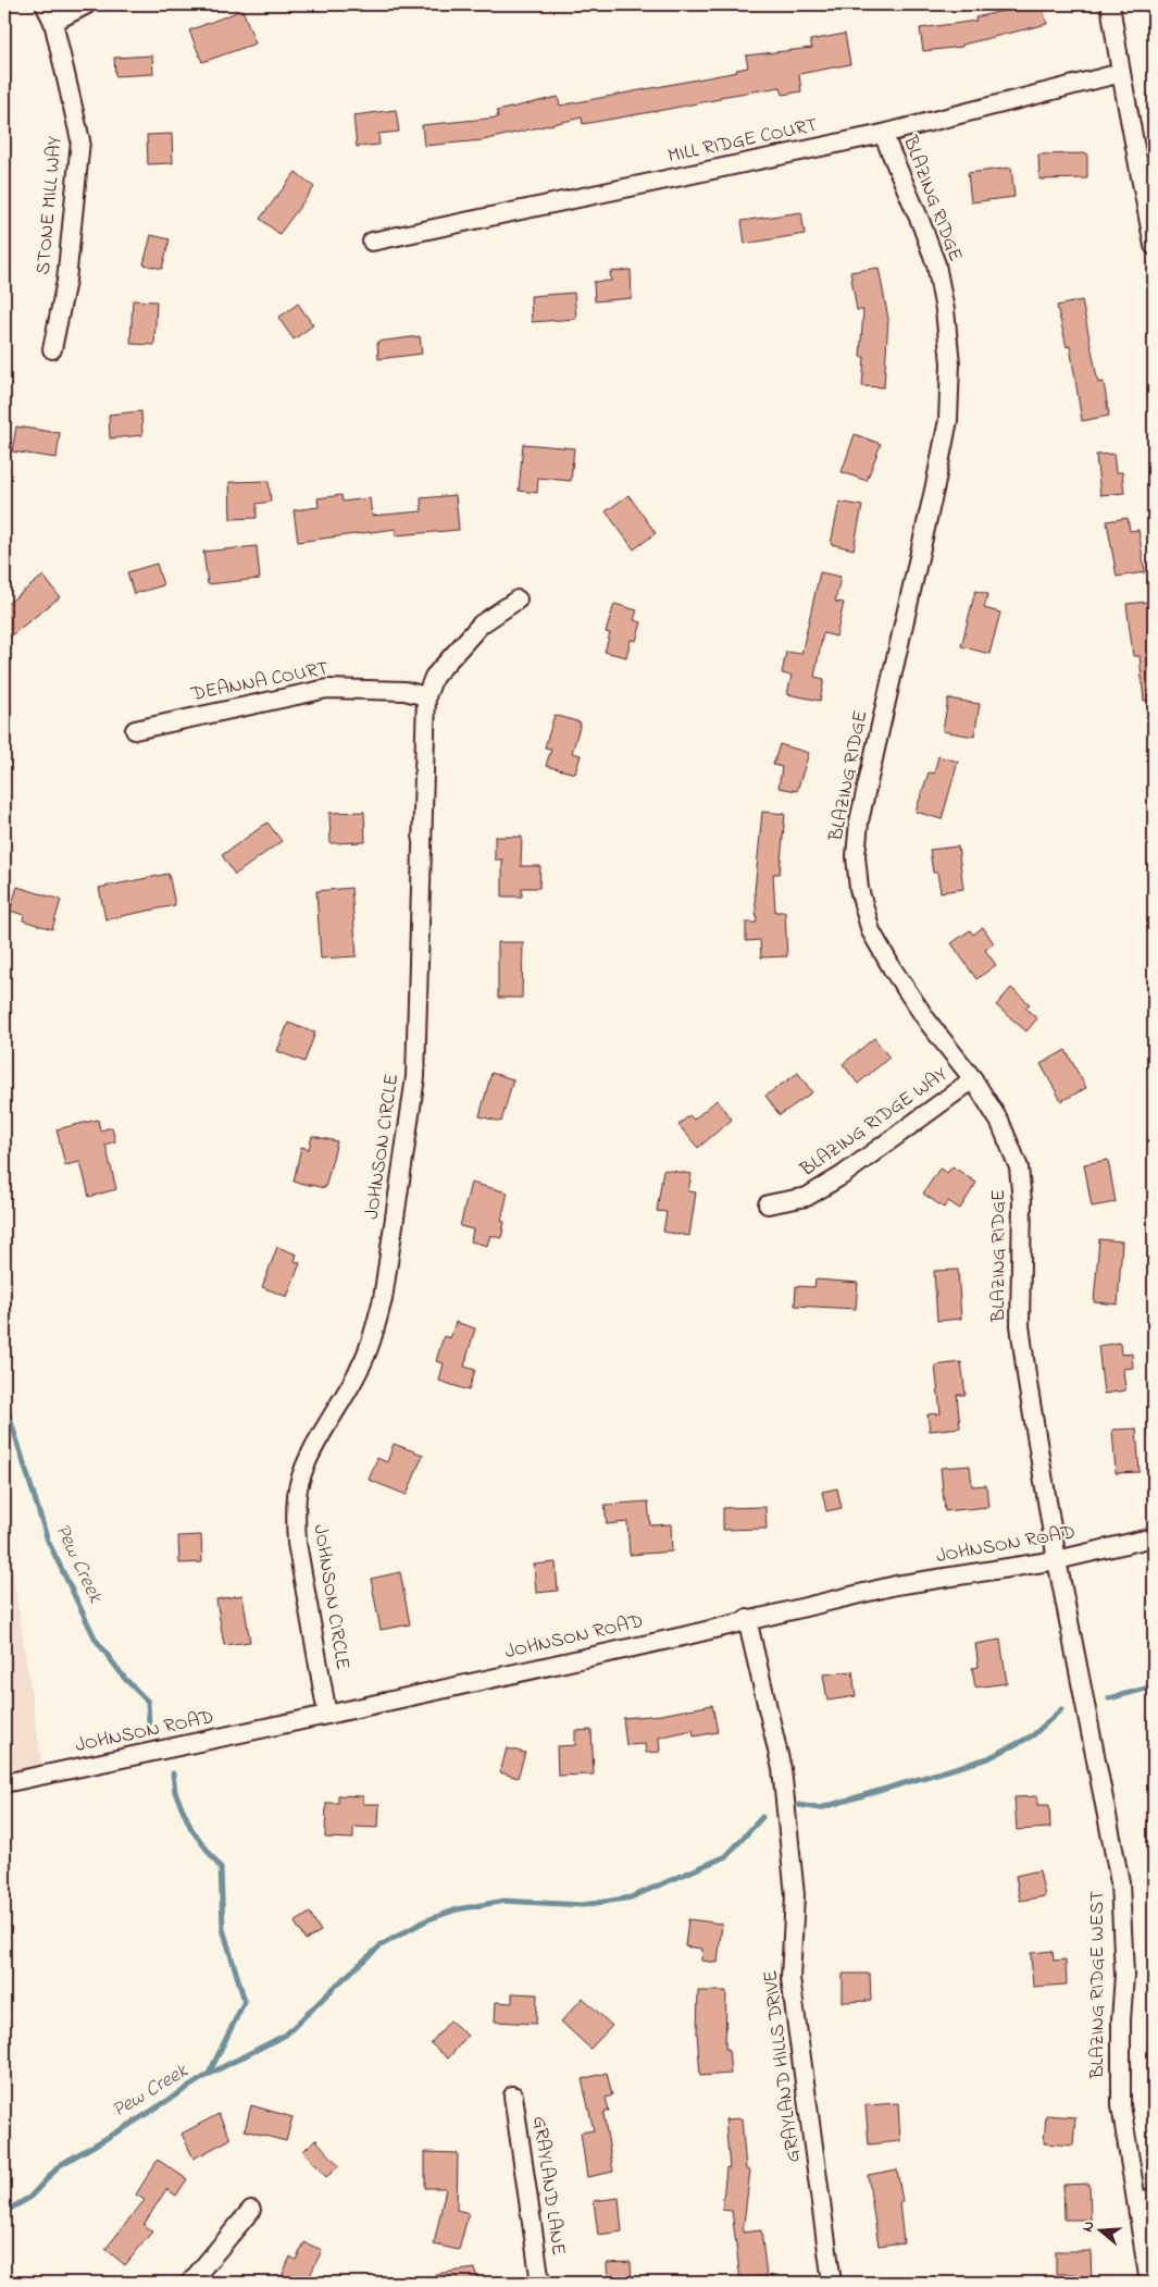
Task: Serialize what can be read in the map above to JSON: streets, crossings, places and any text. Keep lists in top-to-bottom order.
{
  "streets": {
    "street": [
      "MILL RIDGE COURT",
      "BLAZING RIDGE",
      "STONE MILL WAY",
      "DEANNA COURT",
      "BLAZING RIDGE WAY",
      "JOHNSON CIRCLE",
      "JOHNSON ROAD",
      "BLAZING RIDGE WEST",
      "GRAYLAND HILLS DRIVE",
      "GRAYLAND LANE"
    ]
  },
  "crossings": [
    ["MILL RIDGE COURT", "BLAZING RIDGE"],
    ["BLAZING RIDGE", "BLAZING RIDGE WAY"],
    ["BLAZING RIDGE", "JOHNSON ROAD"],
    ["BLAZING RIDGE", "BLAZING RIDGE WEST"],
    ["DEANNA COURT", "JOHNSON CIRCLE"],
    ["JOHNSON CIRCLE", "JOHNSON ROAD"],
    ["JOHNSON ROAD", "BLAZING RIDGE WEST"],
    ["JOHNSON ROAD", "GRAYLAND HILLS DRIVE"]
  ],
  "water": ["Pew Creek"],
  "north": "left"
}
